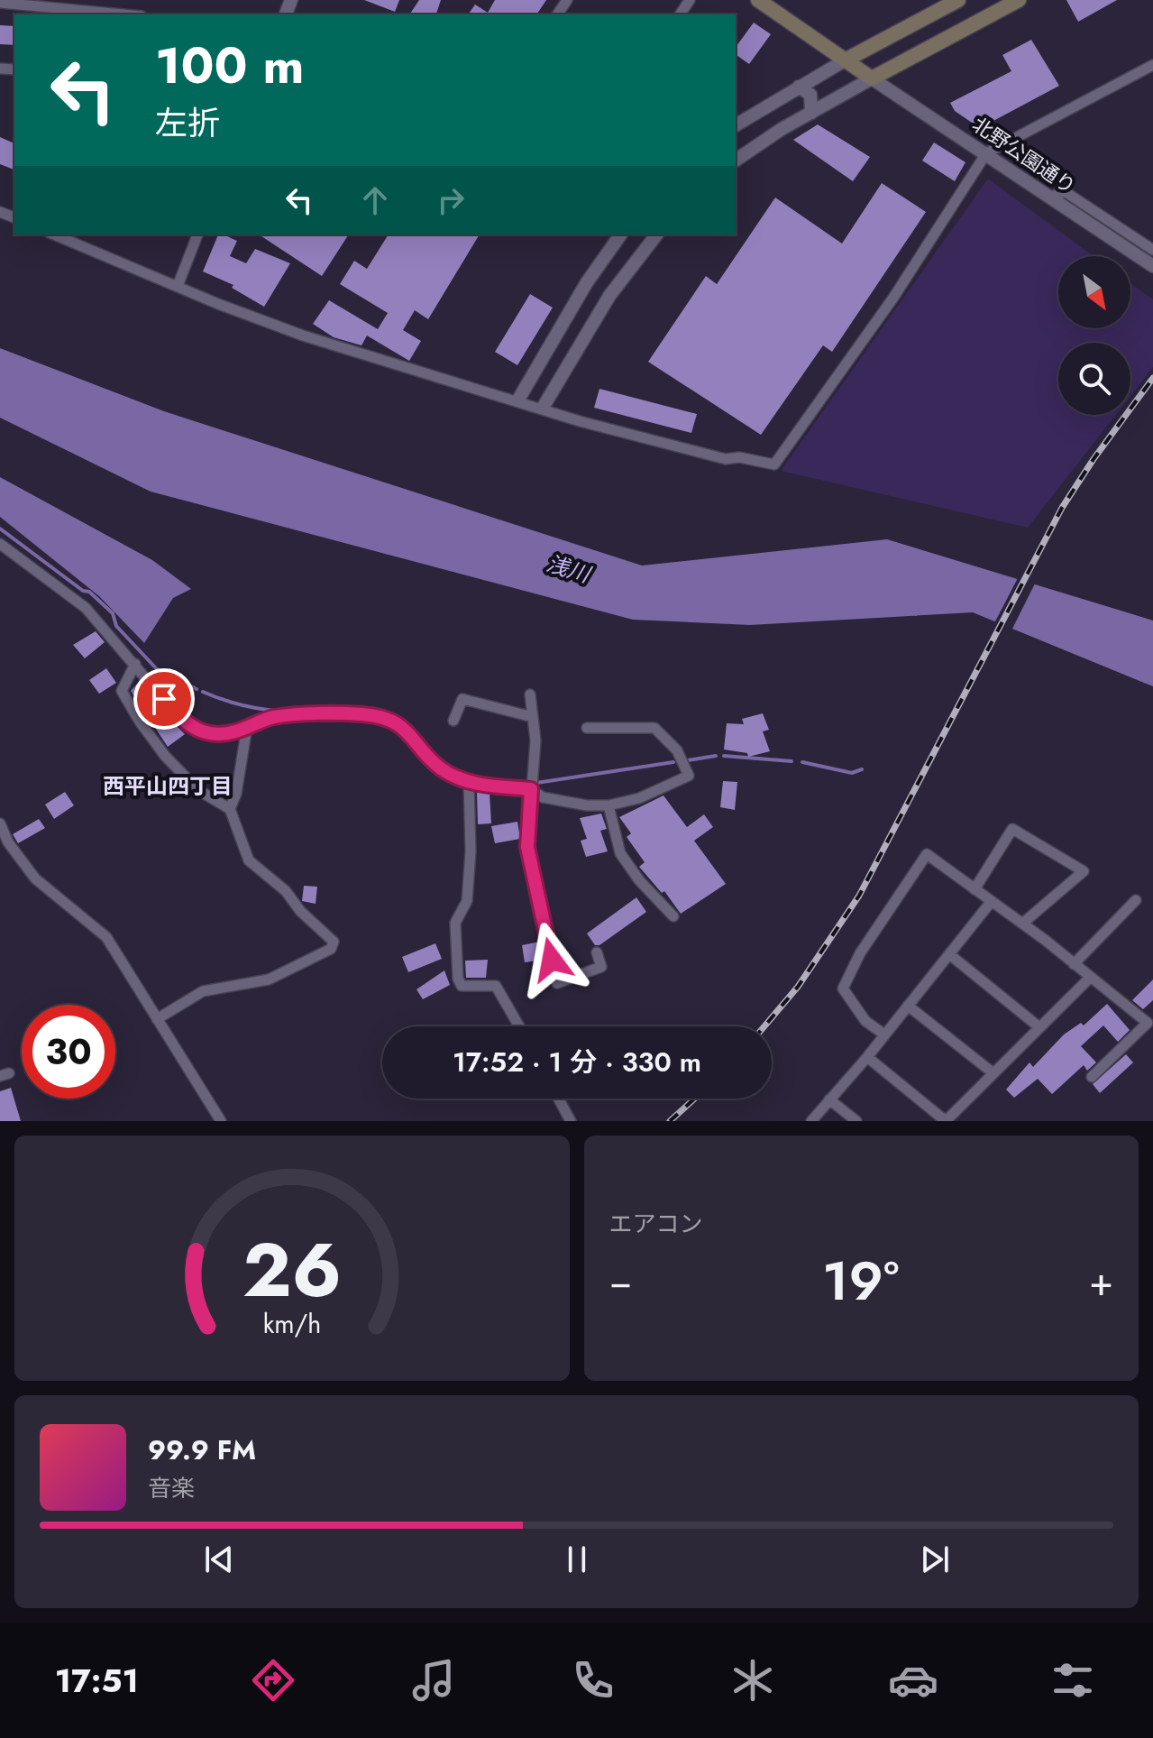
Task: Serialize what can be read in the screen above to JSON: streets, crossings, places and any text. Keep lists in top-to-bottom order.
{
  "streets": {
    "street": ["北野公園通り"]
  },
  "districts": ["西平山四丁目"],
  "water": ["浅川"],
  "north": "bottom right",
  "page": {
    "turn": ["100 m", "左折"],
    "limit": "30",
    "trip": "17:52 · 1 分 · 330 m",
    "tile": "エアコン",
    "heat": ["−", "19°", "+"],
    "song": ["99.9 FM", "音楽"],
    "tabs": "17:51",
    "gauge": ["26", "km/h"]
  }
}
